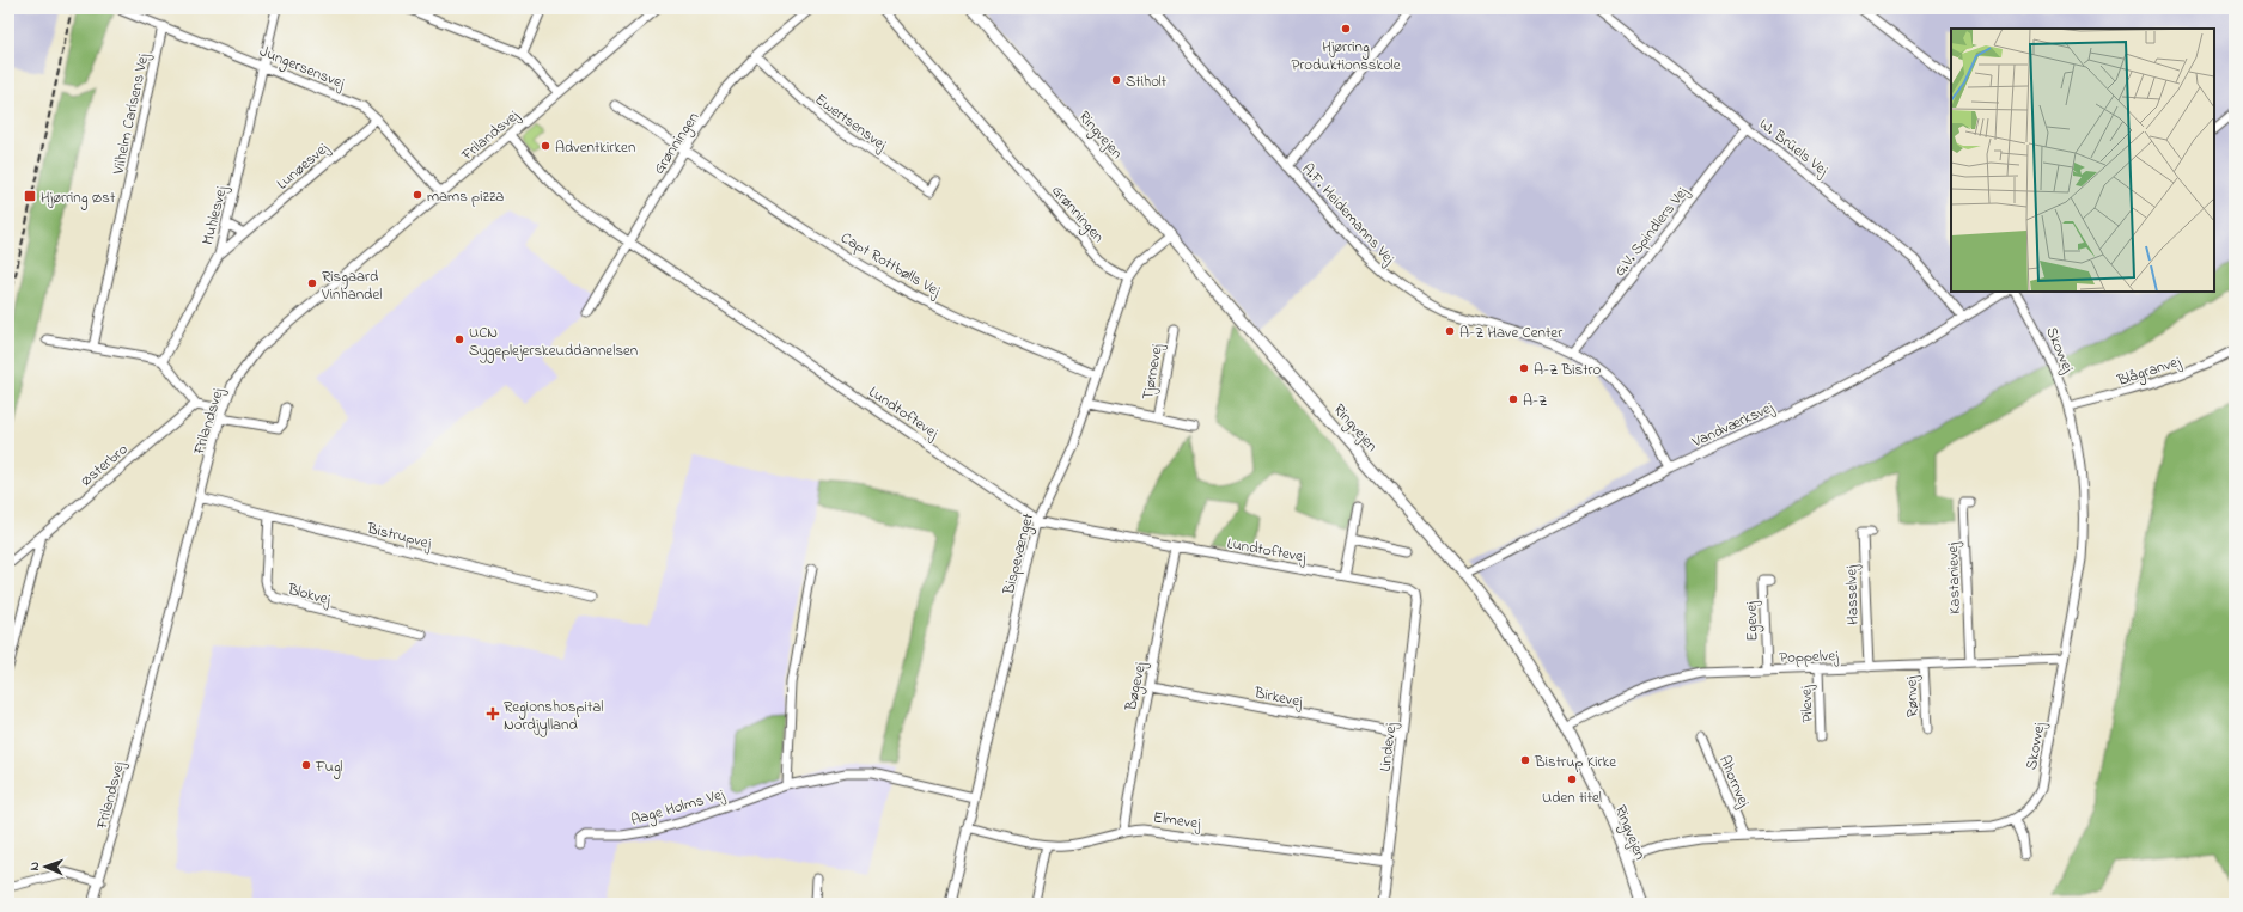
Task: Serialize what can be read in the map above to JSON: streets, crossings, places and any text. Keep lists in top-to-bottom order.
{
  "streets": {
    "main road": ["Ringvejen"],
    "street": [
      "Jungersensvej",
      "Vilhelm Carlsens Vej",
      "Ewertsensvej",
      "Frilandsvej",
      "Grønningen",
      "W. Brüels Vej",
      "Lunøesvej",
      "A.F. Heidemanns Vej",
      "Muhlesvej",
      "G.V. Spindlers Vej",
      "Capt Rottbølls Vej",
      "Skovvej",
      "Blågranvej",
      "Tjørnevej",
      "Lundtoftevej",
      "Vandværksvej",
      "Østerbro",
      "Bistrupvej",
      "Bispevænget",
      "Kastanievej",
      "Blokvej",
      "Hasselvej",
      "Egevej",
      "Poppelvej",
      "Bøgevej",
      "Birkevej",
      "Rønvej",
      "Pilevej",
      "Lindevej",
      "Ahornvej",
      "Aage Holms Vej",
      "Elmevej"
    ]
  },
  "crossings": [
    ["Jungersensvej", "Vilhelm Carlsens Vej"],
    ["Jungersensvej", "Frilandsvej"],
    ["Jungersensvej", "Lunøesvej"],
    ["Jungersensvej", "Muhlesvej"],
    ["Ewertsensvej", "Grønningen"],
    ["Frilandsvej", "Lundtoftevej"],
    ["Frilandsvej", "Bistrupvej"],
    ["Ringvejen", "Skovvej"],
    ["Ringvejen", "Vandværksvej"],
    ["Ringvejen", "Bispevænget"],
    ["Ringvejen", "Poppelvej"],
    ["Grønningen", "Capt Rottbølls Vej"],
    ["Grønningen", "Lundtoftevej"],
    ["Grønningen", "Bispevænget"],
    ["W. Brüels Vej", "G.V. Spindlers Vej"],
    ["W. Brüels Vej", "Vandværksvej"],
    ["Lunøesvej", "Muhlesvej"],
    ["A.F. Heidemanns Vej", "G.V. Spindlers Vej"],
    ["A.F. Heidemanns Vej", "Vandværksvej"],
    ["Capt Rottbølls Vej", "Bispevænget"],
    ["Skovvej", "Blågranvej"],
    ["Skovvej", "Poppelvej"],
    ["Skovvej", "Ahornvej"],
    ["Tjørnevej", "Bispevænget"],
    ["Lundtoftevej", "Bispevænget"],
    ["Lundtoftevej", "Bøgevej"],
    ["Lundtoftevej", "Lindevej"],
    ["Bistrupvej", "Blokvej"],
    ["Bispevænget", "Aage Holms Vej"],
    ["Bispevænget", "Elmevej"],
    ["Kastanievej", "Poppelvej"],
    ["Hasselvej", "Poppelvej"],
    ["Egevej", "Poppelvej"],
    ["Poppelvej", "Rønvej"],
    ["Poppelvej", "Pilevej"],
    ["Bøgevej", "Birkevej"],
    ["Bøgevej", "Elmevej"],
    ["Birkevej", "Lindevej"],
    ["Lindevej", "Elmevej"]
  ],
  "places": {
    "other": [
      "Hjørring Produktionsskole",
      "Stiholt",
      "Adventkirken",
      "mams pizza",
      "Risgaard Vinhandel",
      "A-Z Have Center",
      "UCN Sygeplejerskeuddannelsen",
      "A-Z Bistro",
      "A-Z",
      "Bistrup Kirke",
      "Fugl",
      "Uden titel"
    ],
    "transit": ["Hjørring Øst"],
    "health": ["Regionshospital Nordjylland"]
  },
  "north": "left"
}
